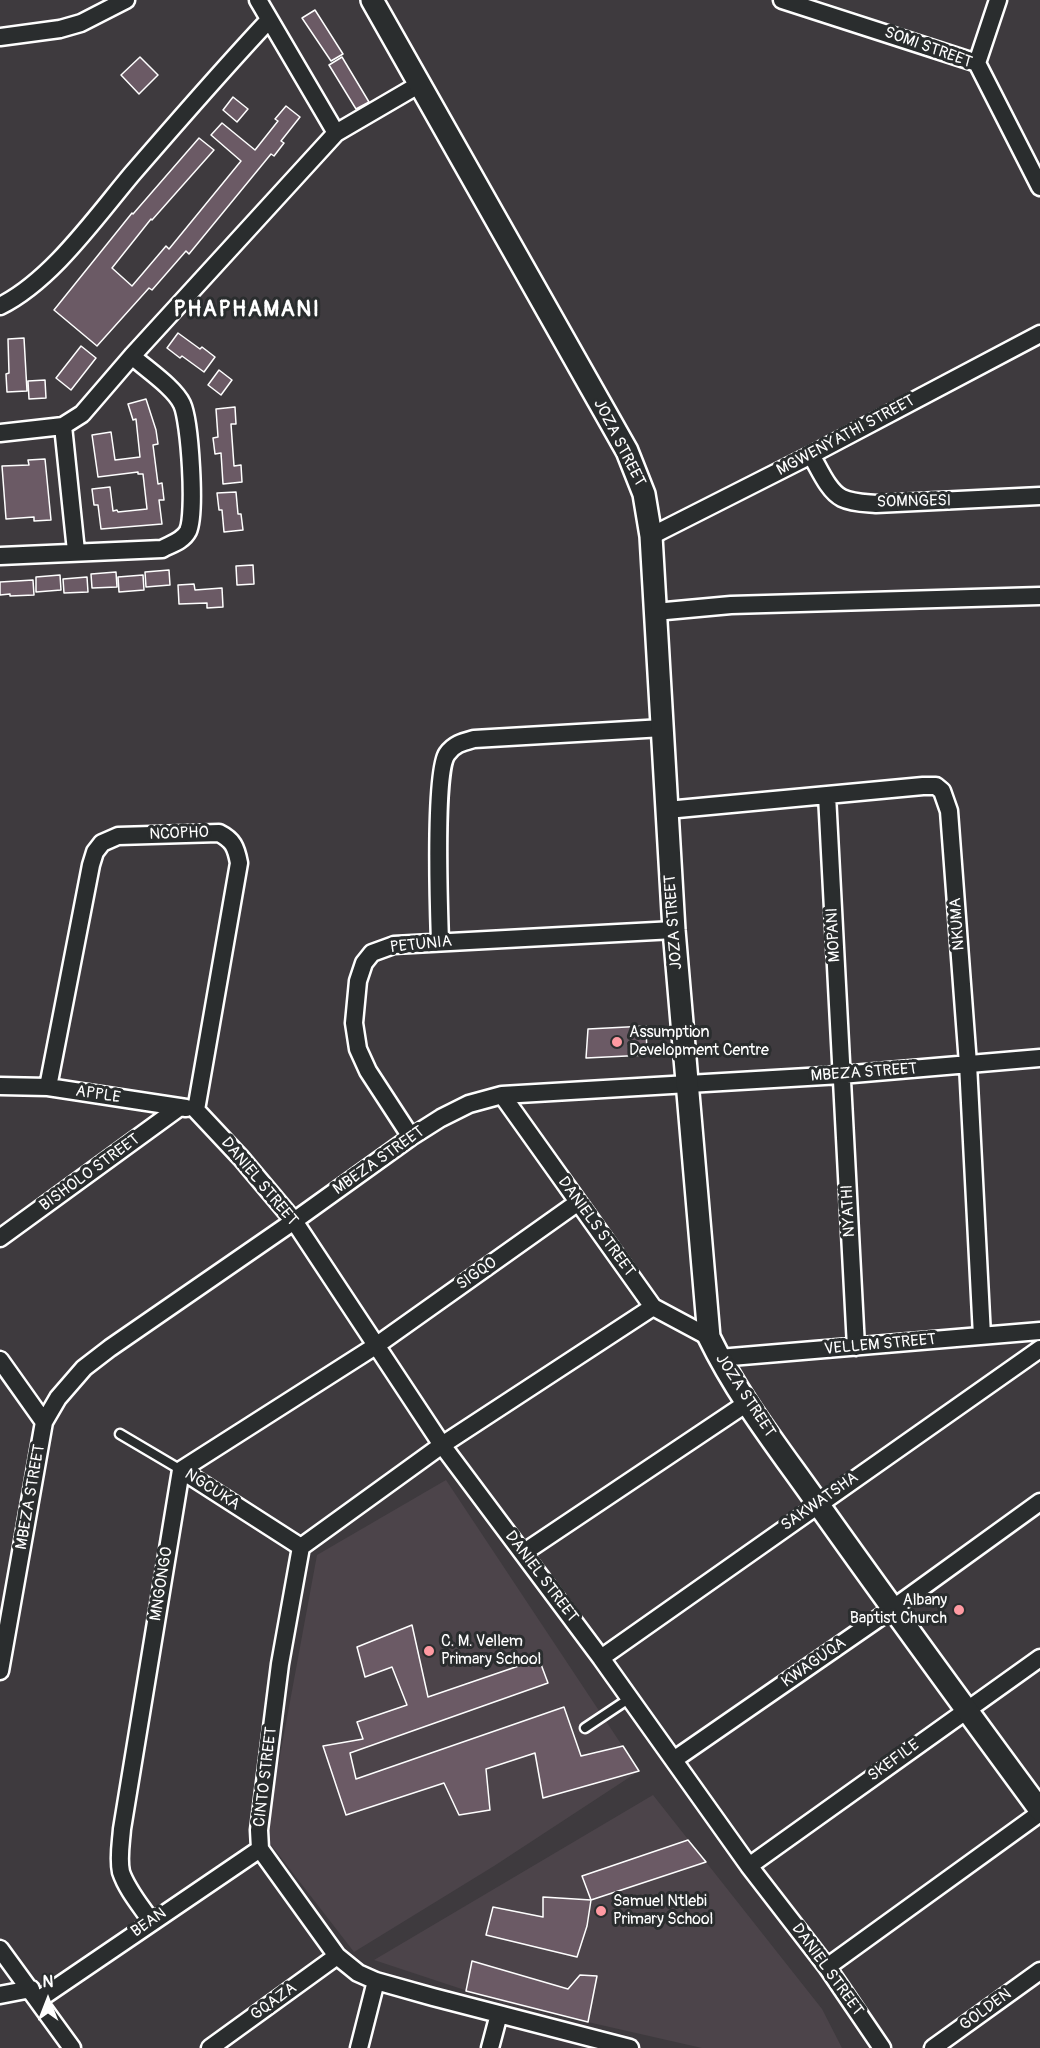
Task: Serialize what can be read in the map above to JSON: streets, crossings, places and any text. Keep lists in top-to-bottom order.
{
  "streets": {
    "street": [
      "SOMI STREET",
      "MGWENYATHI STREET",
      "JOZA STREET",
      "SOMNGESI",
      "NCOPHO",
      "NKUMA",
      "MOPANI",
      "PETUNIA",
      "MBEZA STREET",
      "APPLE",
      "BISHOLO STREET",
      "DANIEL STREET",
      "NYATHI",
      "DANIELS STREET",
      "SIGQO",
      "VELLEM STREET",
      "NGCUKA",
      "SAKWATSHA",
      "MNGONGO",
      "KWAGUQA",
      "SKEFILE",
      "CINTO STREET",
      "BEAN",
      "GQAZA",
      "GOLDEN"
    ]
  },
  "crossings": [
    ["MGWENYATHI STREET", "JOZA STREET"],
    ["MGWENYATHI STREET", "SOMNGESI"],
    ["JOZA STREET", "NKUMA"],
    ["JOZA STREET", "PETUNIA"],
    ["JOZA STREET", "MBEZA STREET"],
    ["JOZA STREET", "DANIELS STREET"],
    ["JOZA STREET", "VELLEM STREET"],
    ["JOZA STREET", "SAKWATSHA"],
    ["JOZA STREET", "KWAGUQA"],
    ["JOZA STREET", "SKEFILE"],
    ["NCOPHO", "APPLE"],
    ["NCOPHO", "BISHOLO STREET"],
    ["NCOPHO", "DANIEL STREET"],
    ["NKUMA", "MOPANI"],
    ["NKUMA", "MBEZA STREET"],
    ["NKUMA", "VELLEM STREET"],
    ["MOPANI", "MBEZA STREET"],
    ["MOPANI", "NYATHI"],
    ["PETUNIA", "MBEZA STREET"],
    ["MBEZA STREET", "DANIEL STREET"],
    ["MBEZA STREET", "NYATHI"],
    ["MBEZA STREET", "DANIELS STREET"],
    ["APPLE", "BISHOLO STREET"],
    ["APPLE", "DANIEL STREET"],
    ["BISHOLO STREET", "DANIEL STREET"],
    ["DANIEL STREET", "SIGQO"],
    ["DANIEL STREET", "SAKWATSHA"],
    ["DANIEL STREET", "KWAGUQA"],
    ["DANIEL STREET", "SKEFILE"],
    ["NYATHI", "VELLEM STREET"],
    ["DANIELS STREET", "SIGQO"],
    ["NGCUKA", "MNGONGO"],
    ["NGCUKA", "CINTO STREET"],
    ["MNGONGO", "BEAN"],
    ["CINTO STREET", "BEAN"],
    ["CINTO STREET", "GQAZA"]
  ],
  "districts": ["PHAPHAMANI"],
  "places": [
    "Assumption Development Centre",
    "Albany Baptist Church",
    "C. M. Vellem Primary School",
    "Samuel Ntlebi Primary School"
  ],
  "north": "top"
}
